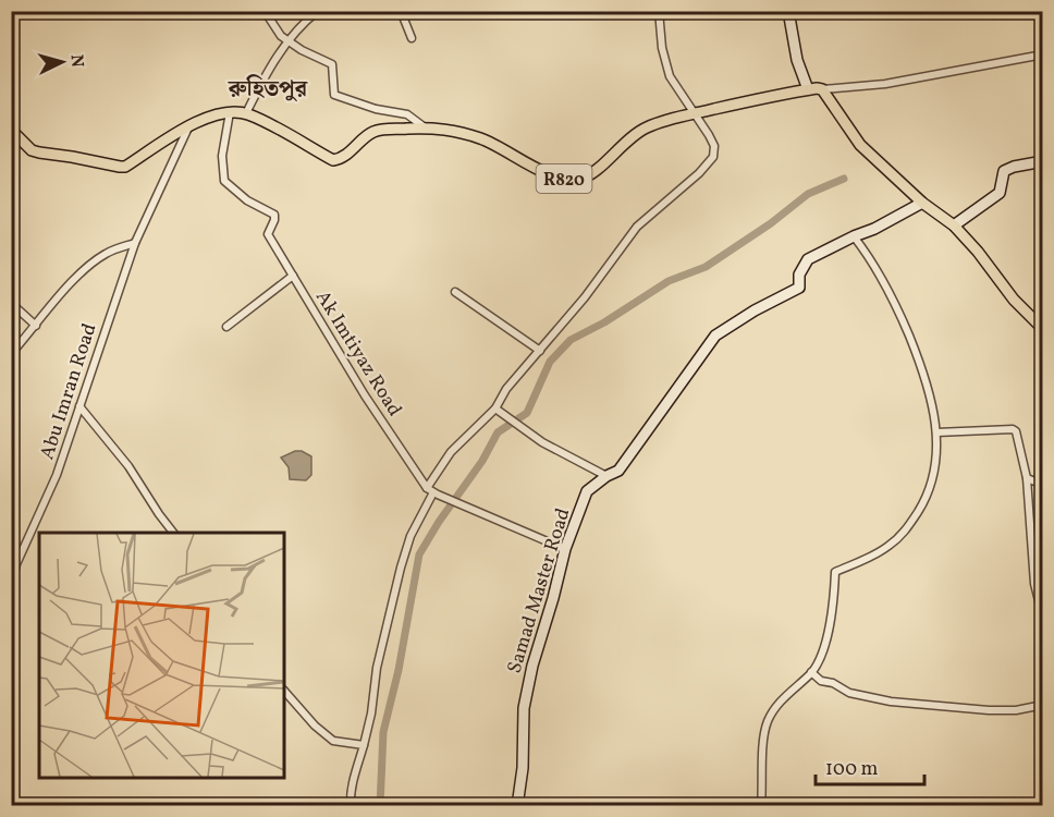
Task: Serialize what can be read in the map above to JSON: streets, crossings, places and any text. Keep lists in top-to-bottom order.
{
  "streets": {
    "main road": ["R820"],
    "street": ["Ak Imtiyaz Road", "Abu Imran Road", "Samad Master Road"]
  },
  "crossings": [
    ["R820", "Ak Imtiyaz Road"],
    ["R820", "Abu Imran Road"]
  ],
  "districts": ["রুহিতপুর"],
  "scale_bar": "100 m",
  "north": "right"
}
